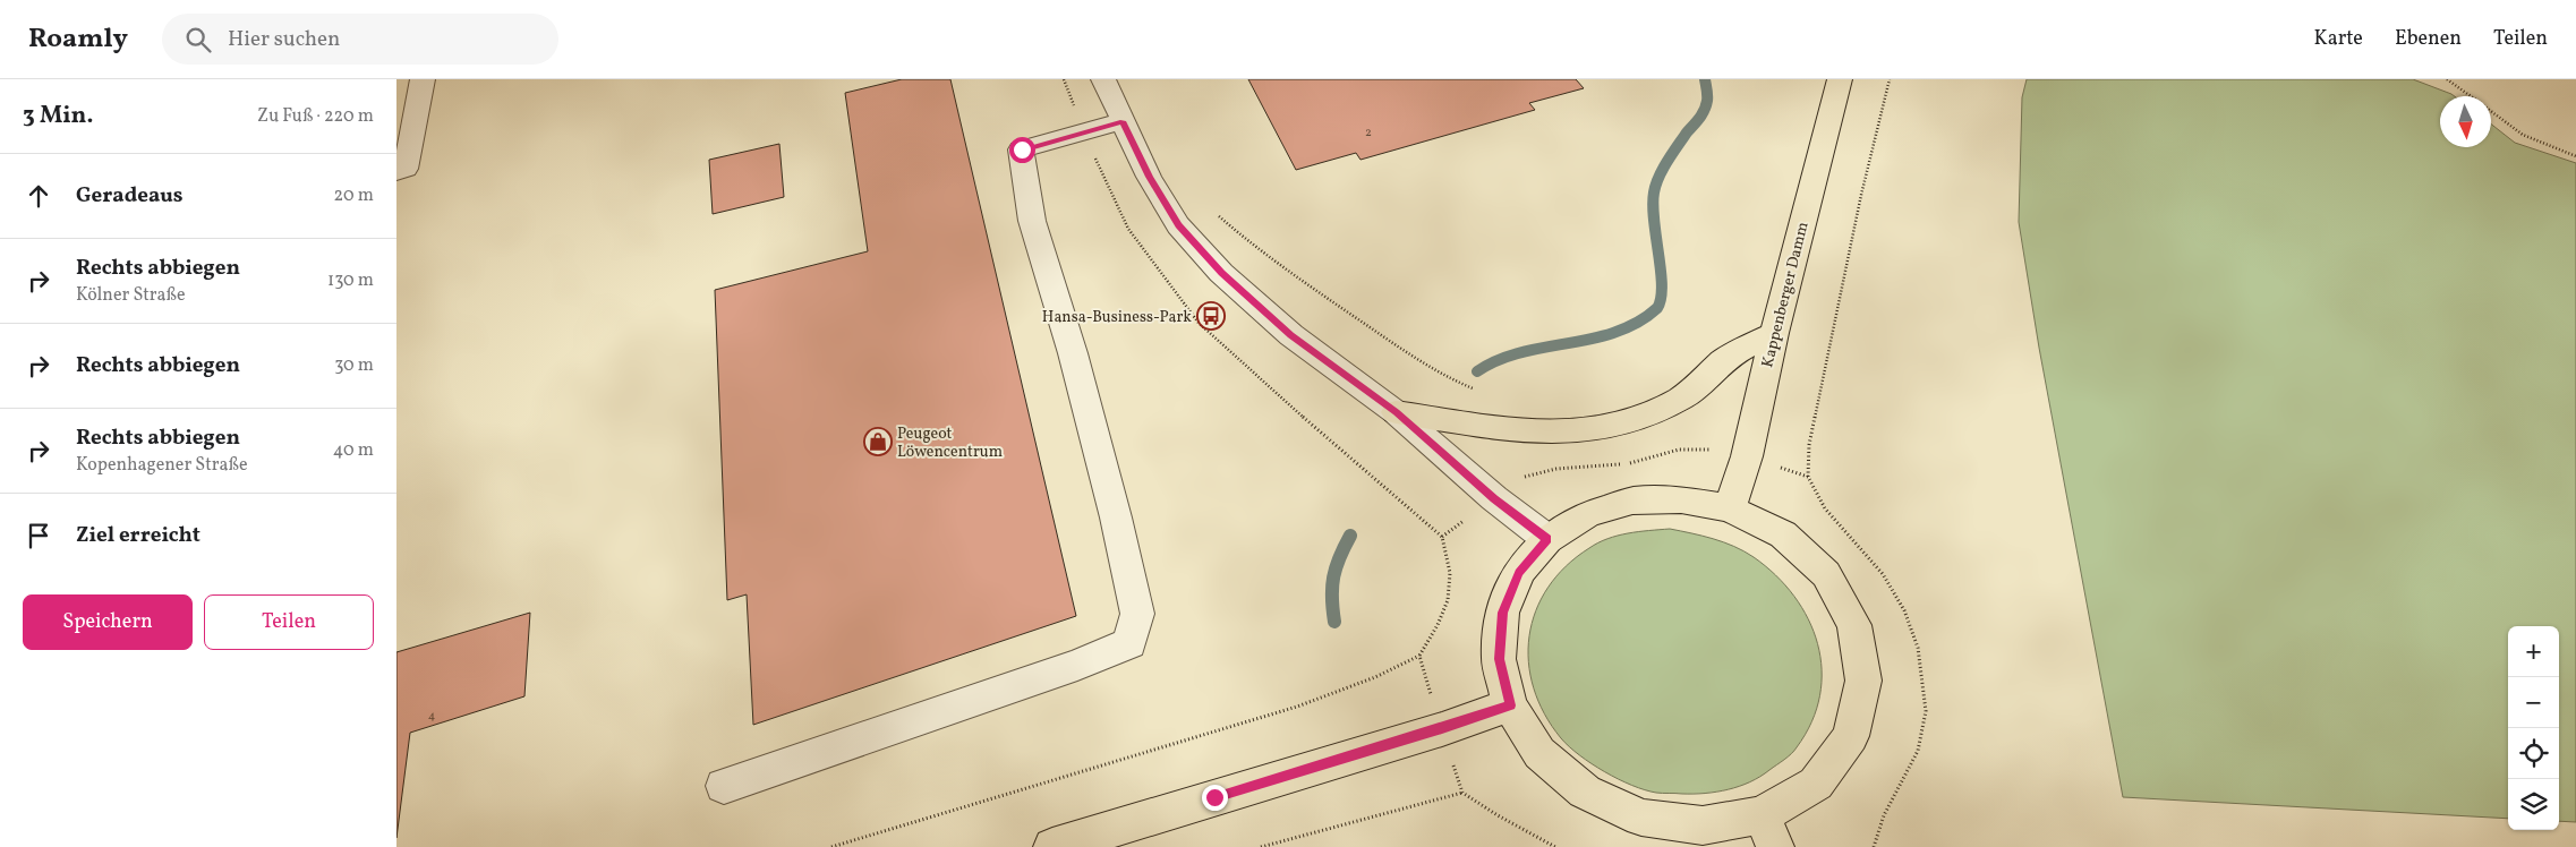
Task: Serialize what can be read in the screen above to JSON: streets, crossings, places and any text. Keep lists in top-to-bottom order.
{
  "streets": {
    "main road": ["Kappenberger Damm"]
  },
  "places": {
    "bus stop": ["Hansa-Business-Park"],
    "shop": ["Peugeot Löwencentrum"]
  },
  "house_numbers": ["2", "4"],
  "north": "bottom",
  "page": {
    "header": "Roamly",
    "search": "Hier suchen",
    "nav": ["Karte", "Ebenen", "Teilen"],
    "heading": ["3 Min.", "Zu Fuß · 220 m"],
    "list": [
      ["Geradeaus", "20 m"],
      ["Rechts abbiegen", "Kölner Straße", "130 m"],
      ["Rechts abbiegen", "30 m"],
      ["Rechts abbiegen", "Kopenhagener Straße", "40 m"],
      "Ziel erreicht"
    ],
    "buttons": ["Speichern", "Teilen"],
    "map_buttons": ["+", "−"]
  }
}
